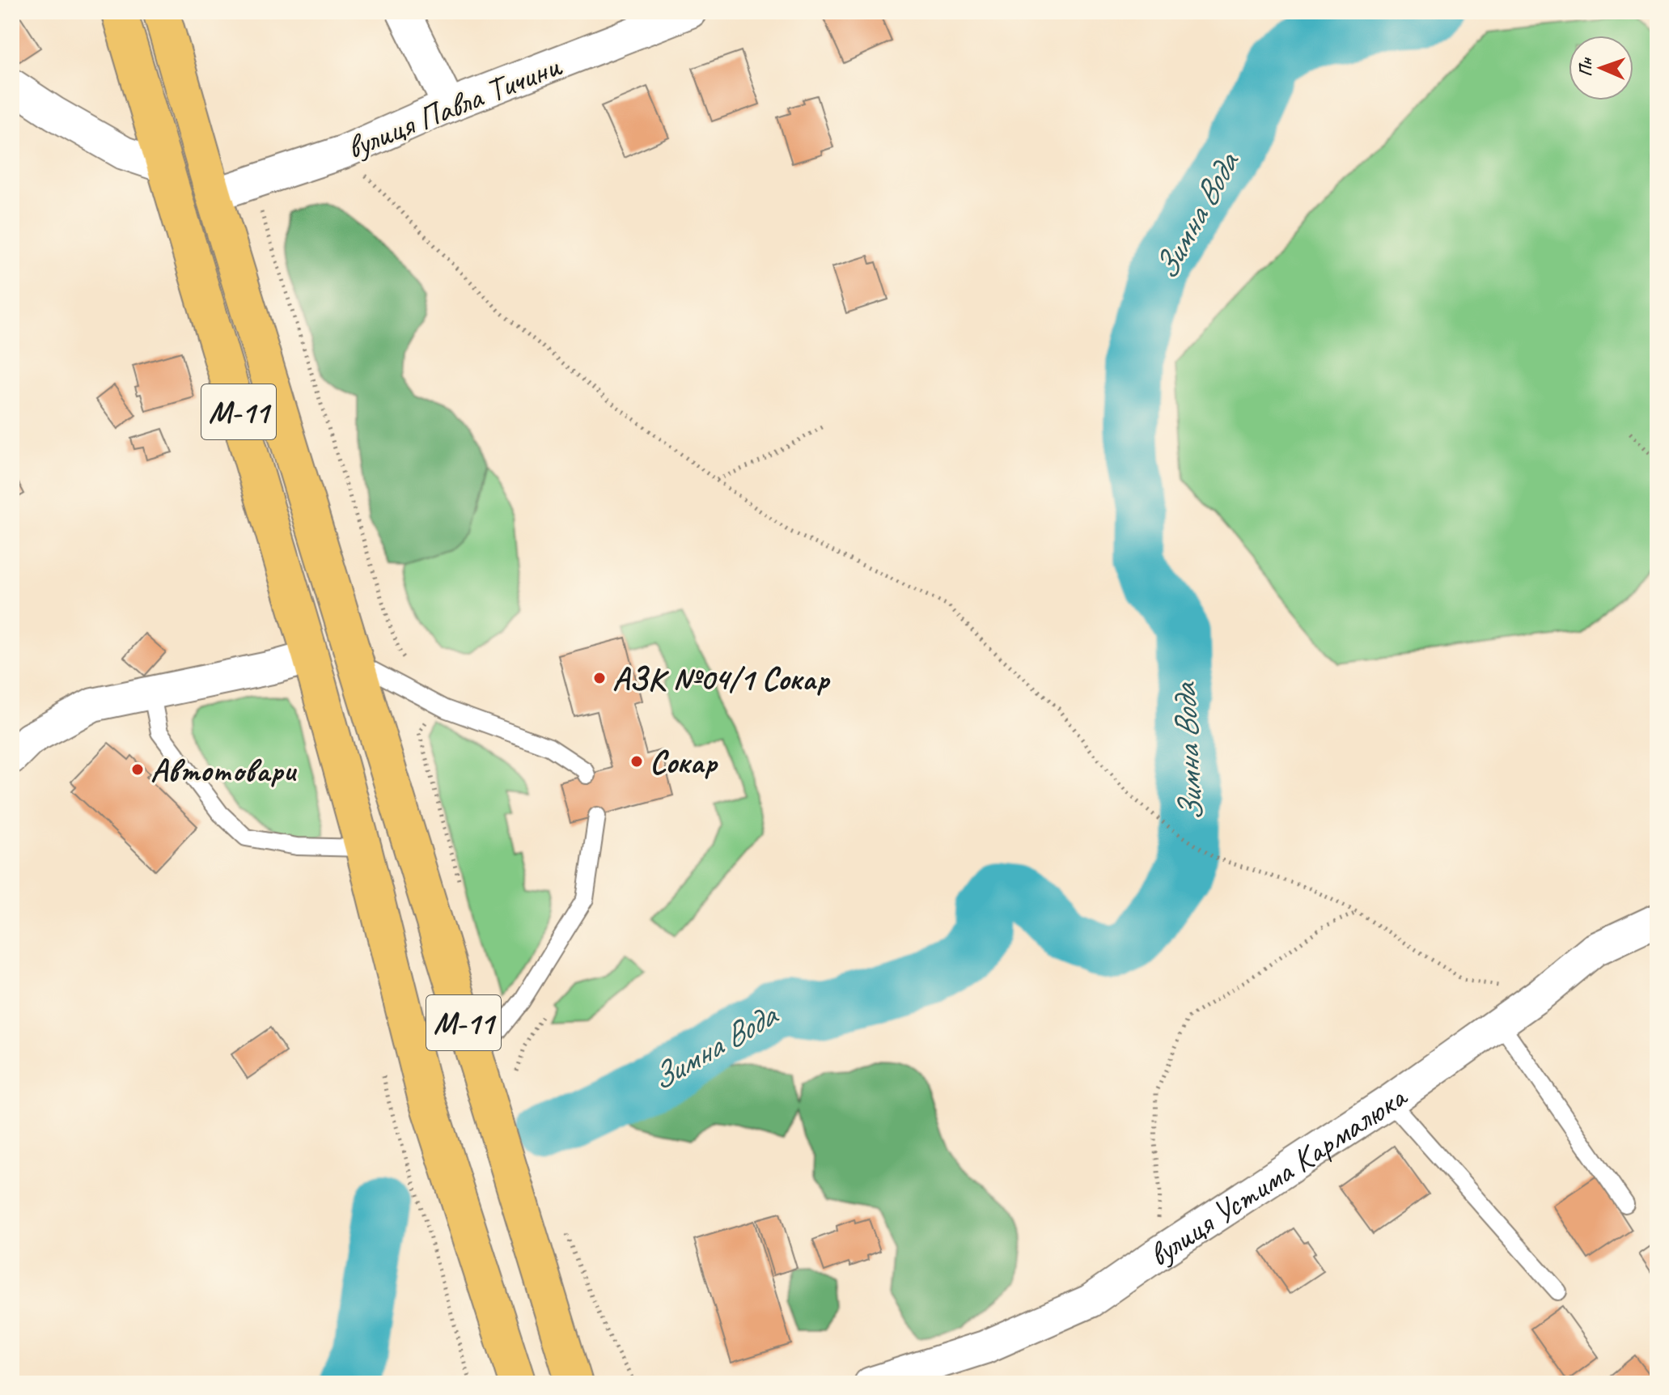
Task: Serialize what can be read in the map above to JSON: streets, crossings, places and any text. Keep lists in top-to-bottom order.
{
  "streets": {
    "highway": ["М-11"],
    "street": ["вулиця Павла Тичини", "вулиця Устима Кармалюка"]
  },
  "crossings": [
    ["вулиця Павла Тичини", "М-11"]
  ],
  "water": ["Зимна Вода"],
  "places": ["АЗК №04/1 Сокар", "Сокар", "Автотовари"],
  "north": "left"
}
